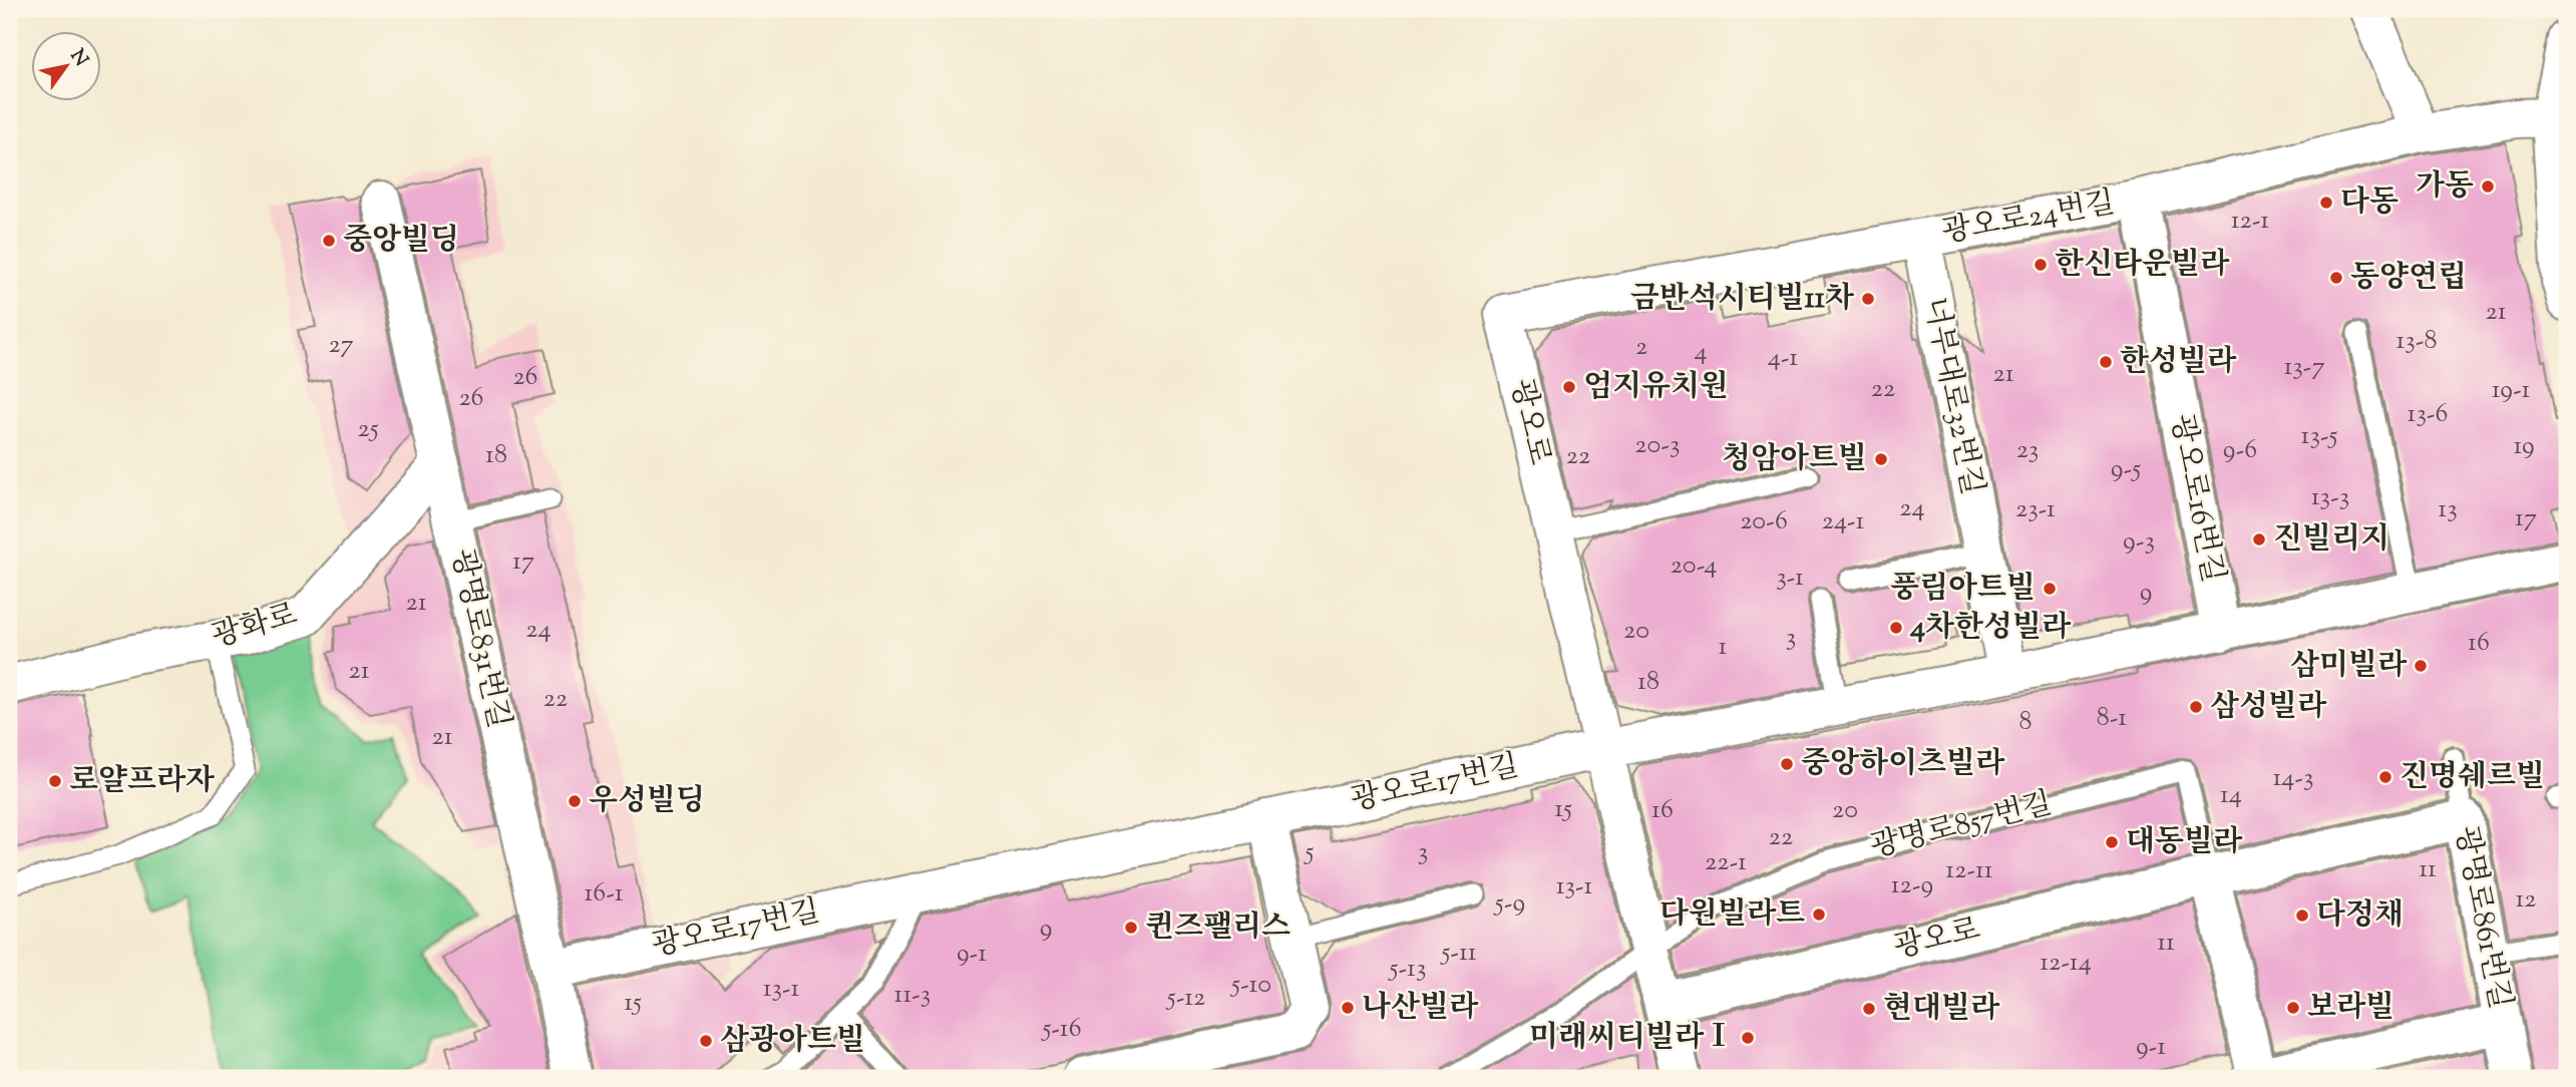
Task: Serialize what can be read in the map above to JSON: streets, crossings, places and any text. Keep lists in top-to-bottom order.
{
  "streets": {
    "street": [
      "광오로24번길",
      "너부대로32번길",
      "광오로",
      "광오로16번길",
      "광화로",
      "광명로831번길",
      "광오로17번길",
      "광명로857번길",
      "광명로861번길"
    ]
  },
  "crossings": [
    ["광오로24번길", "너부대로32번길"],
    ["광오로24번길", "광오로"],
    ["광오로24번길", "광오로16번길"],
    ["광오로", "광오로17번길"],
    ["광오로", "광명로857번길"],
    ["광화로", "광명로831번길"],
    ["광명로831번길", "광오로17번길"],
    ["광명로857번길", "광명로861번길"]
  ],
  "places": [
    "가동",
    "다동",
    "중앙빌딩",
    "한신타운빌라",
    "동양연립",
    "금반석시티빌11차",
    "한성빌라",
    "엄지유치원",
    "청암아트빌",
    "진빌리지",
    "풍림아트빌",
    "4차한성빌라",
    "삼미빌라",
    "삼성빌라",
    "중앙하이츠빌라",
    "진명쉐르빌",
    "로얄프라자",
    "우성빌딩",
    "대동빌라",
    "다원빌라트",
    "다정채",
    "퀸즈팰리스",
    "나산빌라",
    "보라빌",
    "현대빌라",
    "미래씨티빌라Ⅰ",
    "삼광아트빌"
  ],
  "house_numbers": [
    "12-1",
    "21",
    "13-8",
    "27",
    "2",
    "4",
    "4-1",
    "13-7",
    "21",
    "26",
    "22",
    "19-1",
    "26",
    "13-6",
    "25",
    "13-5",
    "20-3",
    "19",
    "23",
    "9-6",
    "18",
    "22",
    "9-5",
    "13-3",
    "24",
    "23-1",
    "13",
    "17",
    "20-6",
    "24-1",
    "9-3",
    "17",
    "20-4",
    "3-1",
    "9",
    "21",
    "24",
    "20",
    "3",
    "16",
    "1",
    "21",
    "18",
    "22",
    "8-1",
    "8",
    "21",
    "14-3",
    "14",
    "15",
    "16",
    "20",
    "22",
    "5",
    "3",
    "22-1",
    "11",
    "12-11",
    "12-9",
    "13-1",
    "16-1",
    "12",
    "5-9",
    "9",
    "11",
    "5-11",
    "9-1",
    "12-14",
    "5-13",
    "5-10",
    "13-1",
    "11-3",
    "5-12",
    "15",
    "5-16",
    "9-1"
  ],
  "north": "top right"
}
